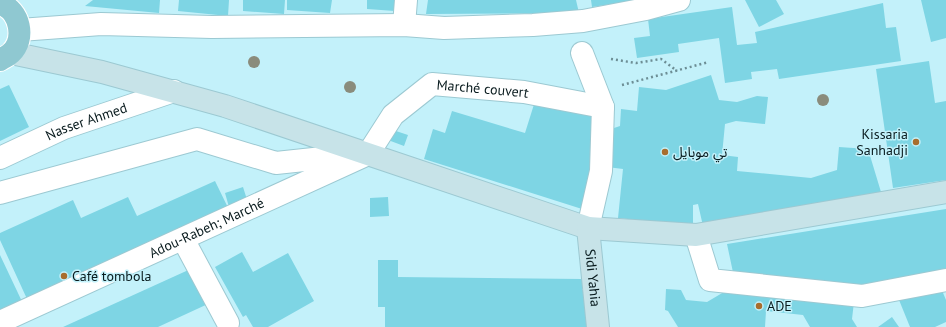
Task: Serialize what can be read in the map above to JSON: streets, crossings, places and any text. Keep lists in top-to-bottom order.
{
  "streets": {
    "main road": ["Sidi Yahia"],
    "street": ["Marché couvert", "Nasser Ahmed", "Adou-Rabeh; Marché"]
  },
  "crossings": [
    ["Marché couvert", "Adou-Rabeh; Marché"]
  ],
  "places": [
    "Kissaria Sanhadji",
    "تي موبايل",
    "Café tombola",
    "ADE"
  ]
}
